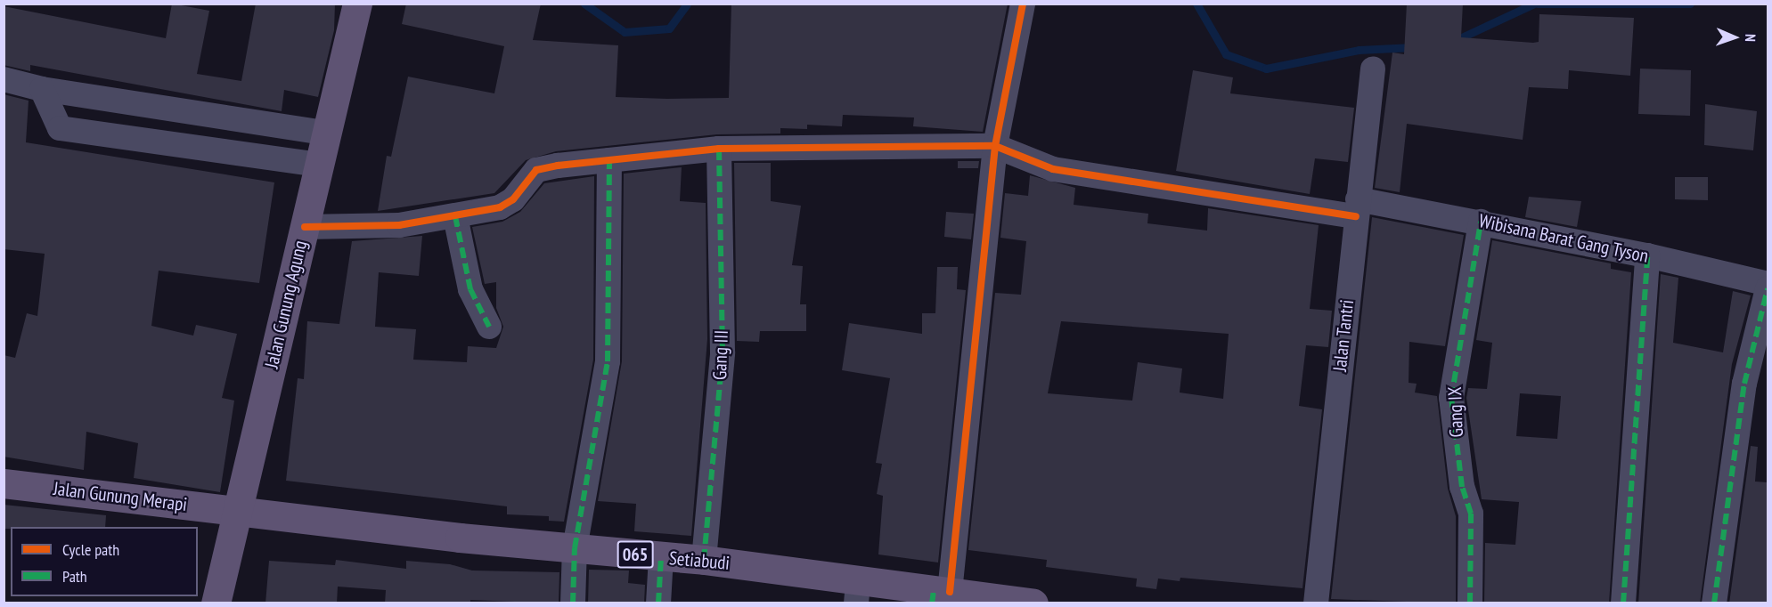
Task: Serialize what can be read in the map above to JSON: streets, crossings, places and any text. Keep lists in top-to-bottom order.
{
  "streets": {
    "main road": [
      "Jalan Gunung Agung",
      "Jalan Gunung Merapi",
      "065",
      "Setiabudi"
    ],
    "street": [
      "Wibisana Barat Gang Tyson",
      "Jalan Tantri",
      "Gang III",
      "Gang IX"
    ]
  },
  "crossings": [
    ["Wibisana Barat Gang Tyson", "Jalan Tantri"],
    ["Wibisana Barat Gang Tyson", "Gang IX"],
    ["Jalan Gunung Agung", "Jalan Gunung Merapi"],
    ["Jalan Gunung Agung", "Setiabudi"],
    ["Gang III", "Setiabudi"],
    ["Jalan Gunung Merapi", "Setiabudi"]
  ],
  "legend": ["Cycle path", "Path"],
  "north": "right"
}
